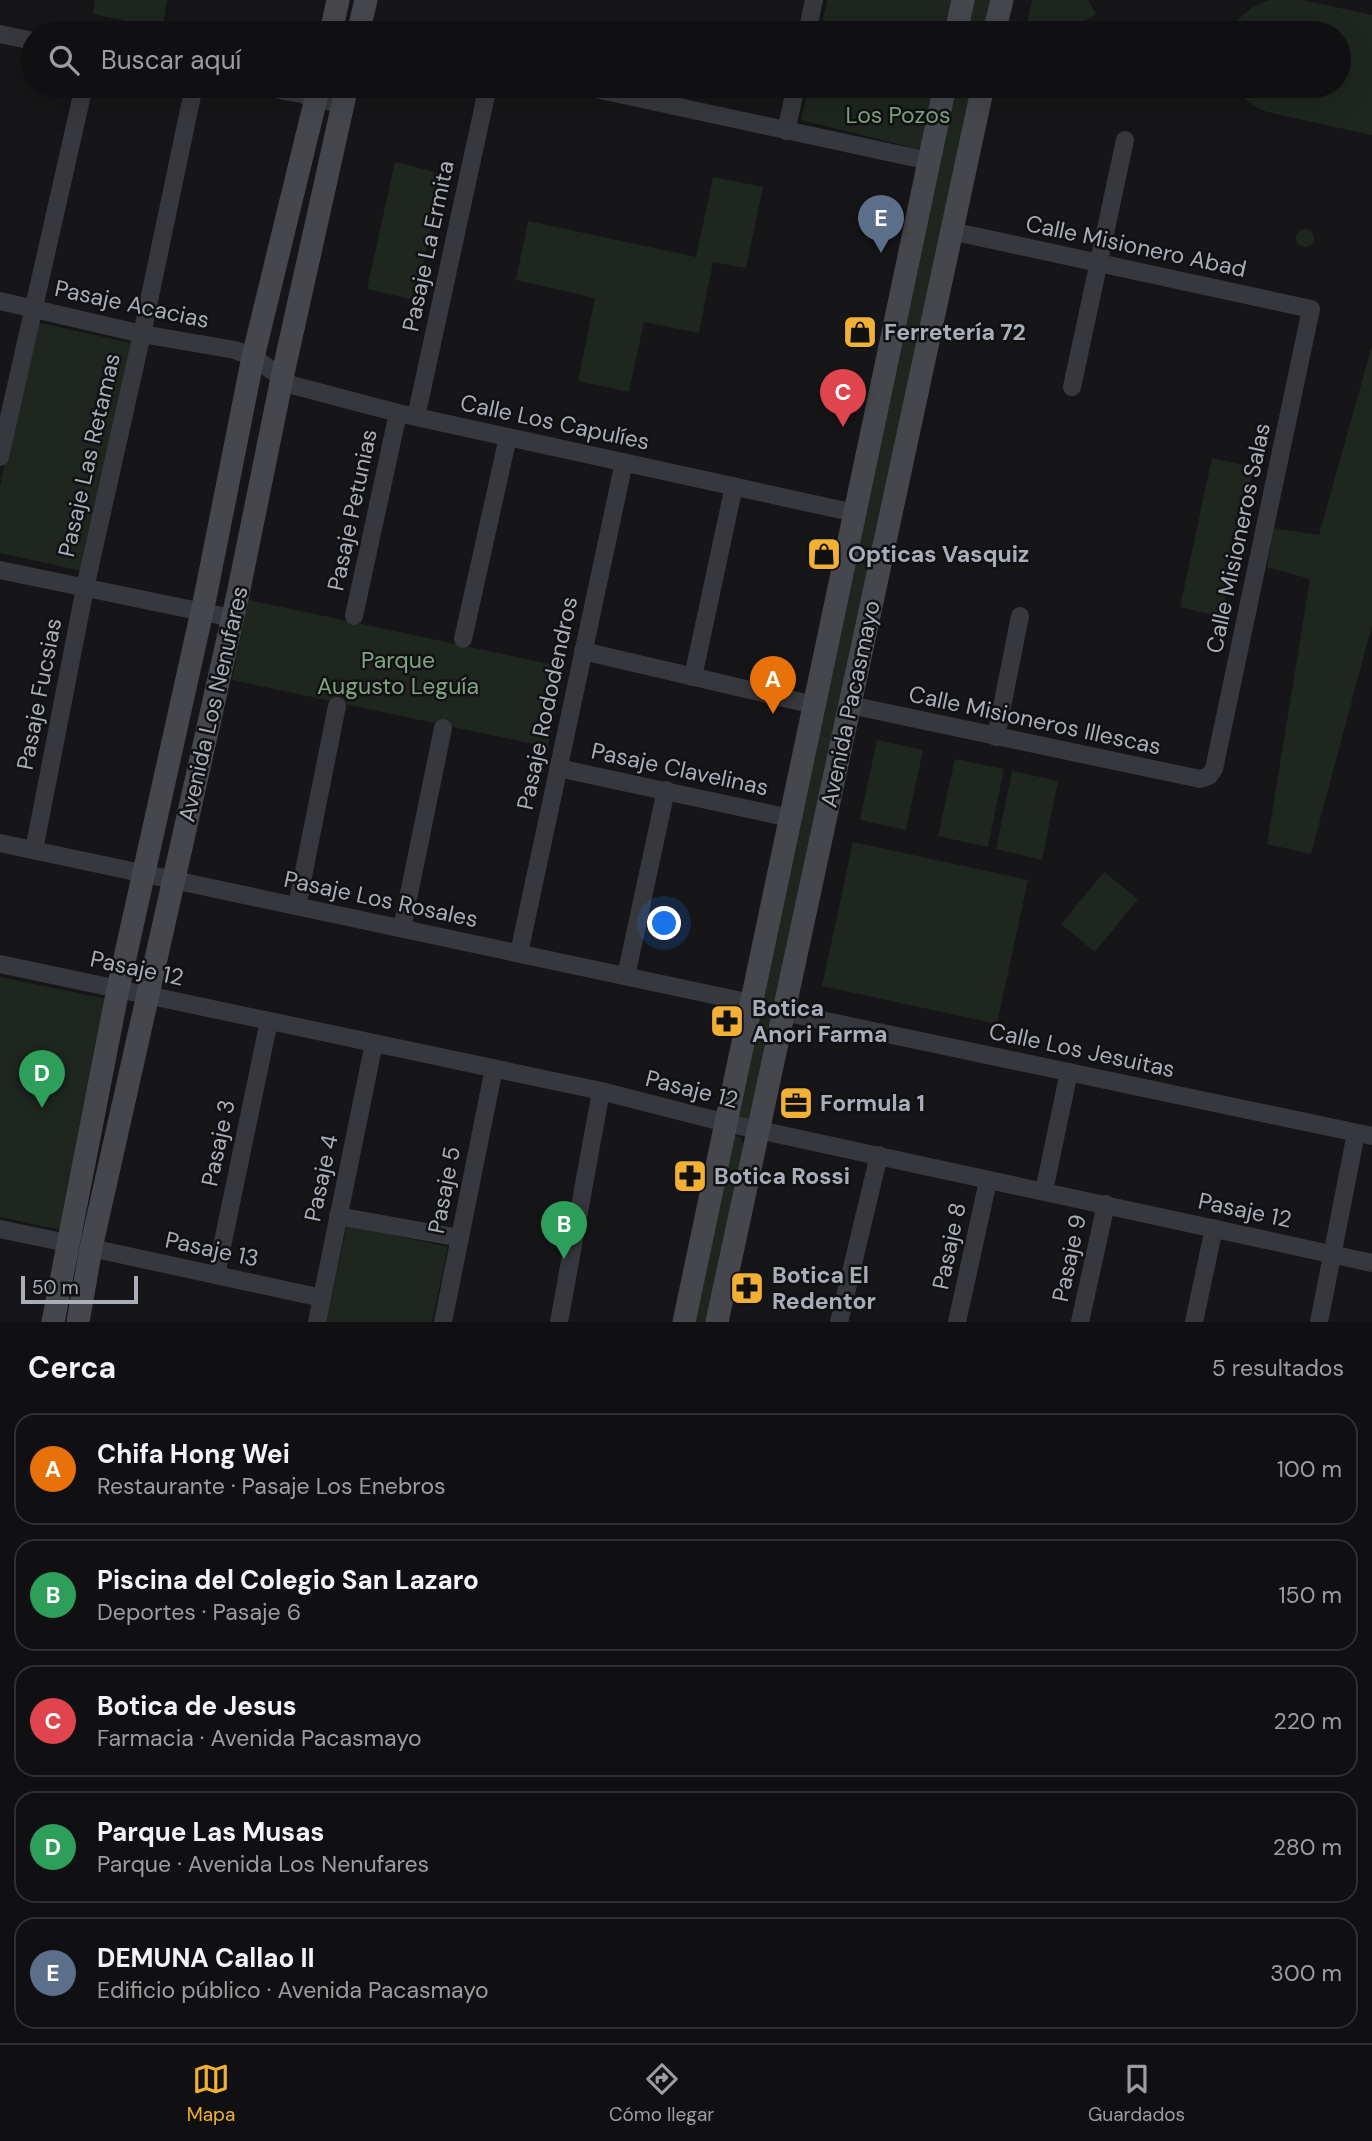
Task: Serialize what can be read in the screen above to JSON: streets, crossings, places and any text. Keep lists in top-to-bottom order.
{
  "streets": {
    "main road": ["Avenida Los Nenufares", "Avenida Pacasmayo"],
    "street": [
      "Pasaje La Ermita",
      "Calle Misionero Abad",
      "Pasaje Acacias",
      "Calle Los Capulíes",
      "Pasaje Las Retamas",
      "Pasaje Petunias",
      "Calle Misioneros Salas",
      "Pasaje Fucsias",
      "Pasaje Rododendros",
      "Calle Misioneros Illescas",
      "Pasaje Clavelinas",
      "Pasaje Los Rosales",
      "Pasaje 12",
      "Calle Los Jesuitas",
      "Pasaje 3",
      "Pasaje 4",
      "Pasaje 5",
      "Pasaje 8",
      "Pasaje 13",
      "Pasaje 9"
    ]
  },
  "crossings": [
    ["Pasaje La Ermita", "Calle Los Capulíes"],
    ["Pasaje La Ermita", "Pasaje Petunias"],
    ["Calle Misionero Abad", "Calle Misioneros Salas"],
    ["Calle Misionero Abad", "Avenida Pacasmayo"],
    ["Pasaje Acacias", "Calle Los Capulíes"],
    ["Pasaje Acacias", "Pasaje Las Retamas"],
    ["Pasaje Acacias", "Avenida Los Nenufares"],
    ["Calle Los Capulíes", "Pasaje Petunias"],
    ["Calle Los Capulíes", "Pasaje Rododendros"],
    ["Calle Los Capulíes", "Avenida Los Nenufares"],
    ["Calle Los Capulíes", "Avenida Pacasmayo"],
    ["Pasaje Las Retamas", "Pasaje Fucsias"],
    ["Calle Misioneros Salas", "Calle Misioneros Illescas"],
    ["Pasaje Fucsias", "Pasaje Los Rosales"],
    ["Pasaje Rododendros", "Pasaje Clavelinas"],
    ["Pasaje Rododendros", "Pasaje Los Rosales"],
    ["Avenida Los Nenufares", "Pasaje Los Rosales"],
    ["Avenida Los Nenufares", "Pasaje 12"],
    ["Avenida Los Nenufares", "Pasaje 13"],
    ["Avenida Pacasmayo", "Calle Misioneros Illescas"],
    ["Avenida Pacasmayo", "Pasaje Clavelinas"],
    ["Avenida Pacasmayo", "Pasaje Los Rosales"],
    ["Avenida Pacasmayo", "Pasaje 12"],
    ["Avenida Pacasmayo", "Calle Los Jesuitas"],
    ["Pasaje 12", "Pasaje 3"],
    ["Pasaje 12", "Pasaje 4"],
    ["Pasaje 12", "Pasaje 5"],
    ["Pasaje 12", "Pasaje 8"],
    ["Pasaje 12", "Pasaje 9"],
    ["Pasaje 3", "Pasaje 13"],
    ["Pasaje 4", "Pasaje 13"]
  ],
  "parks": ["Los Pozos", "Parque Augusto Leguía"],
  "places": {
    "shop": ["Ferretería 72", "Opticas Vasquiz"],
    "pharmacy": ["Botica Anori Farma", "Botica Rossi", "Botica El Redentor"],
    "office": ["Formula 1"]
  },
  "scale_bar": "50 m",
  "page": {
    "search": "Buscar aquí",
    "pins": [
      "E",
      "C",
      "A",
      "D",
      "B"
    ],
    "scale": "50 m",
    "heading": ["Cerca", "5 resultados"],
    "list": [
      {
        "mark": "A",
        "name": "Chifa Hong Wei",
        "note": "Restaurante · Pasaje Los Enebros",
        "value": "100 m"
      },
      {
        "mark": "B",
        "name": "Piscina del Colegio San Lazaro",
        "note": "Deportes · Pasaje 6",
        "value": "150 m"
      },
      {
        "mark": "C",
        "name": "Botica de Jesus",
        "note": "Farmacia · Avenida Pacasmayo",
        "value": "220 m"
      },
      {
        "mark": "D",
        "name": "Parque Las Musas",
        "note": "Parque · Avenida Los Nenufares",
        "value": "280 m"
      },
      {
        "mark": "E",
        "name": "DEMUNA Callao II",
        "note": "Edificio público · Avenida Pacasmayo",
        "value": "300 m"
      }
    ],
    "nav": ["Mapa", "Cómo llegar", "Guardados"]
  }
}
